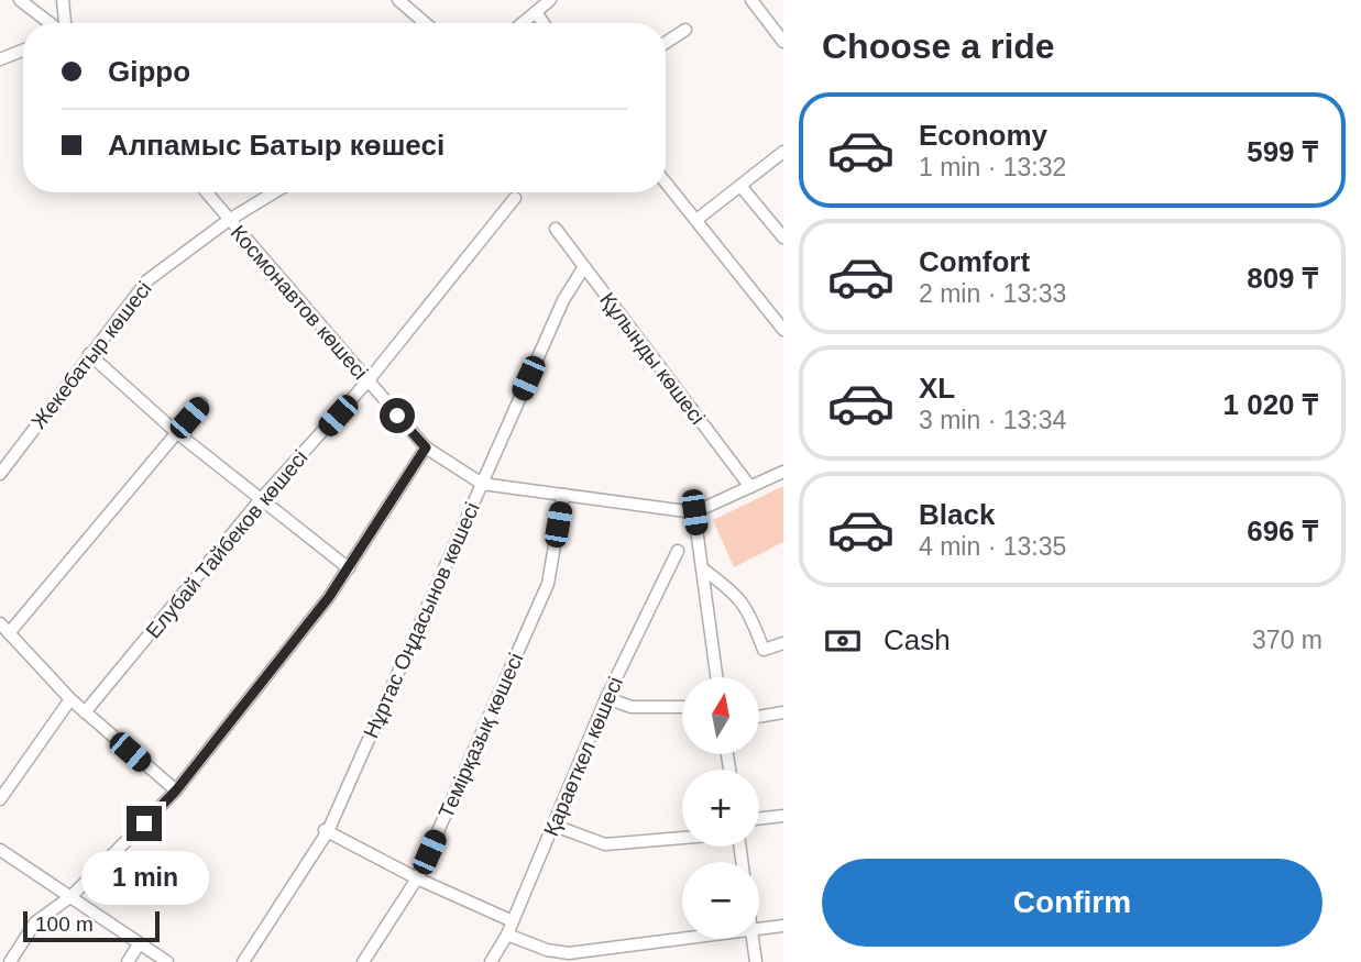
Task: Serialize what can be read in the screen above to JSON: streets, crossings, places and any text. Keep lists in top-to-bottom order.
{
  "streets": {
    "street": [
      "Космонавтов көшесі",
      "Жекебатыр көшесі",
      "Құлынды көшесі",
      "Елубай Тайбеков көшесі",
      "Нұртас Оңдасынов көшесі",
      "Темірқазық көшесі",
      "Қараөткел көшесі"
    ]
  },
  "crossings": [
    ["Космонавтов көшесі", "Жекебатыр көшесі"],
    ["Космонавтов көшесі", "Елубай Тайбеков көшесі"],
    ["Космонавтов көшесі", "Нұртас Оңдасынов көшесі"],
    ["Космонавтов көшесі", "Темірқазық көшесі"],
    ["Құлынды көшесі", "Нұртас Оңдасынов көшесі"]
  ],
  "scale_bar": "100 m",
  "north": "top",
  "page": {
    "heading": "Choose a ride",
    "banner": ["Gippo", "Алпамыс Батыр көшесі"],
    "list": [
      {
        "name": "Economy",
        "note": "1 min · 13:32",
        "value": "599 ₸"
      },
      {
        "name": "Comfort",
        "note": "2 min · 13:33",
        "value": "809 ₸"
      },
      {
        "name": "XL",
        "note": "3 min · 13:34",
        "value": "1 020 ₸"
      },
      {
        "name": "Black",
        "note": "4 min · 13:35",
        "value": "696 ₸"
      }
    ],
    "pay": ["Cash", "370 m"],
    "map_buttons": ["+", "−"],
    "buttons": "Confirm",
    "bubble": "1 min",
    "scale": "100 m"
  }
}
